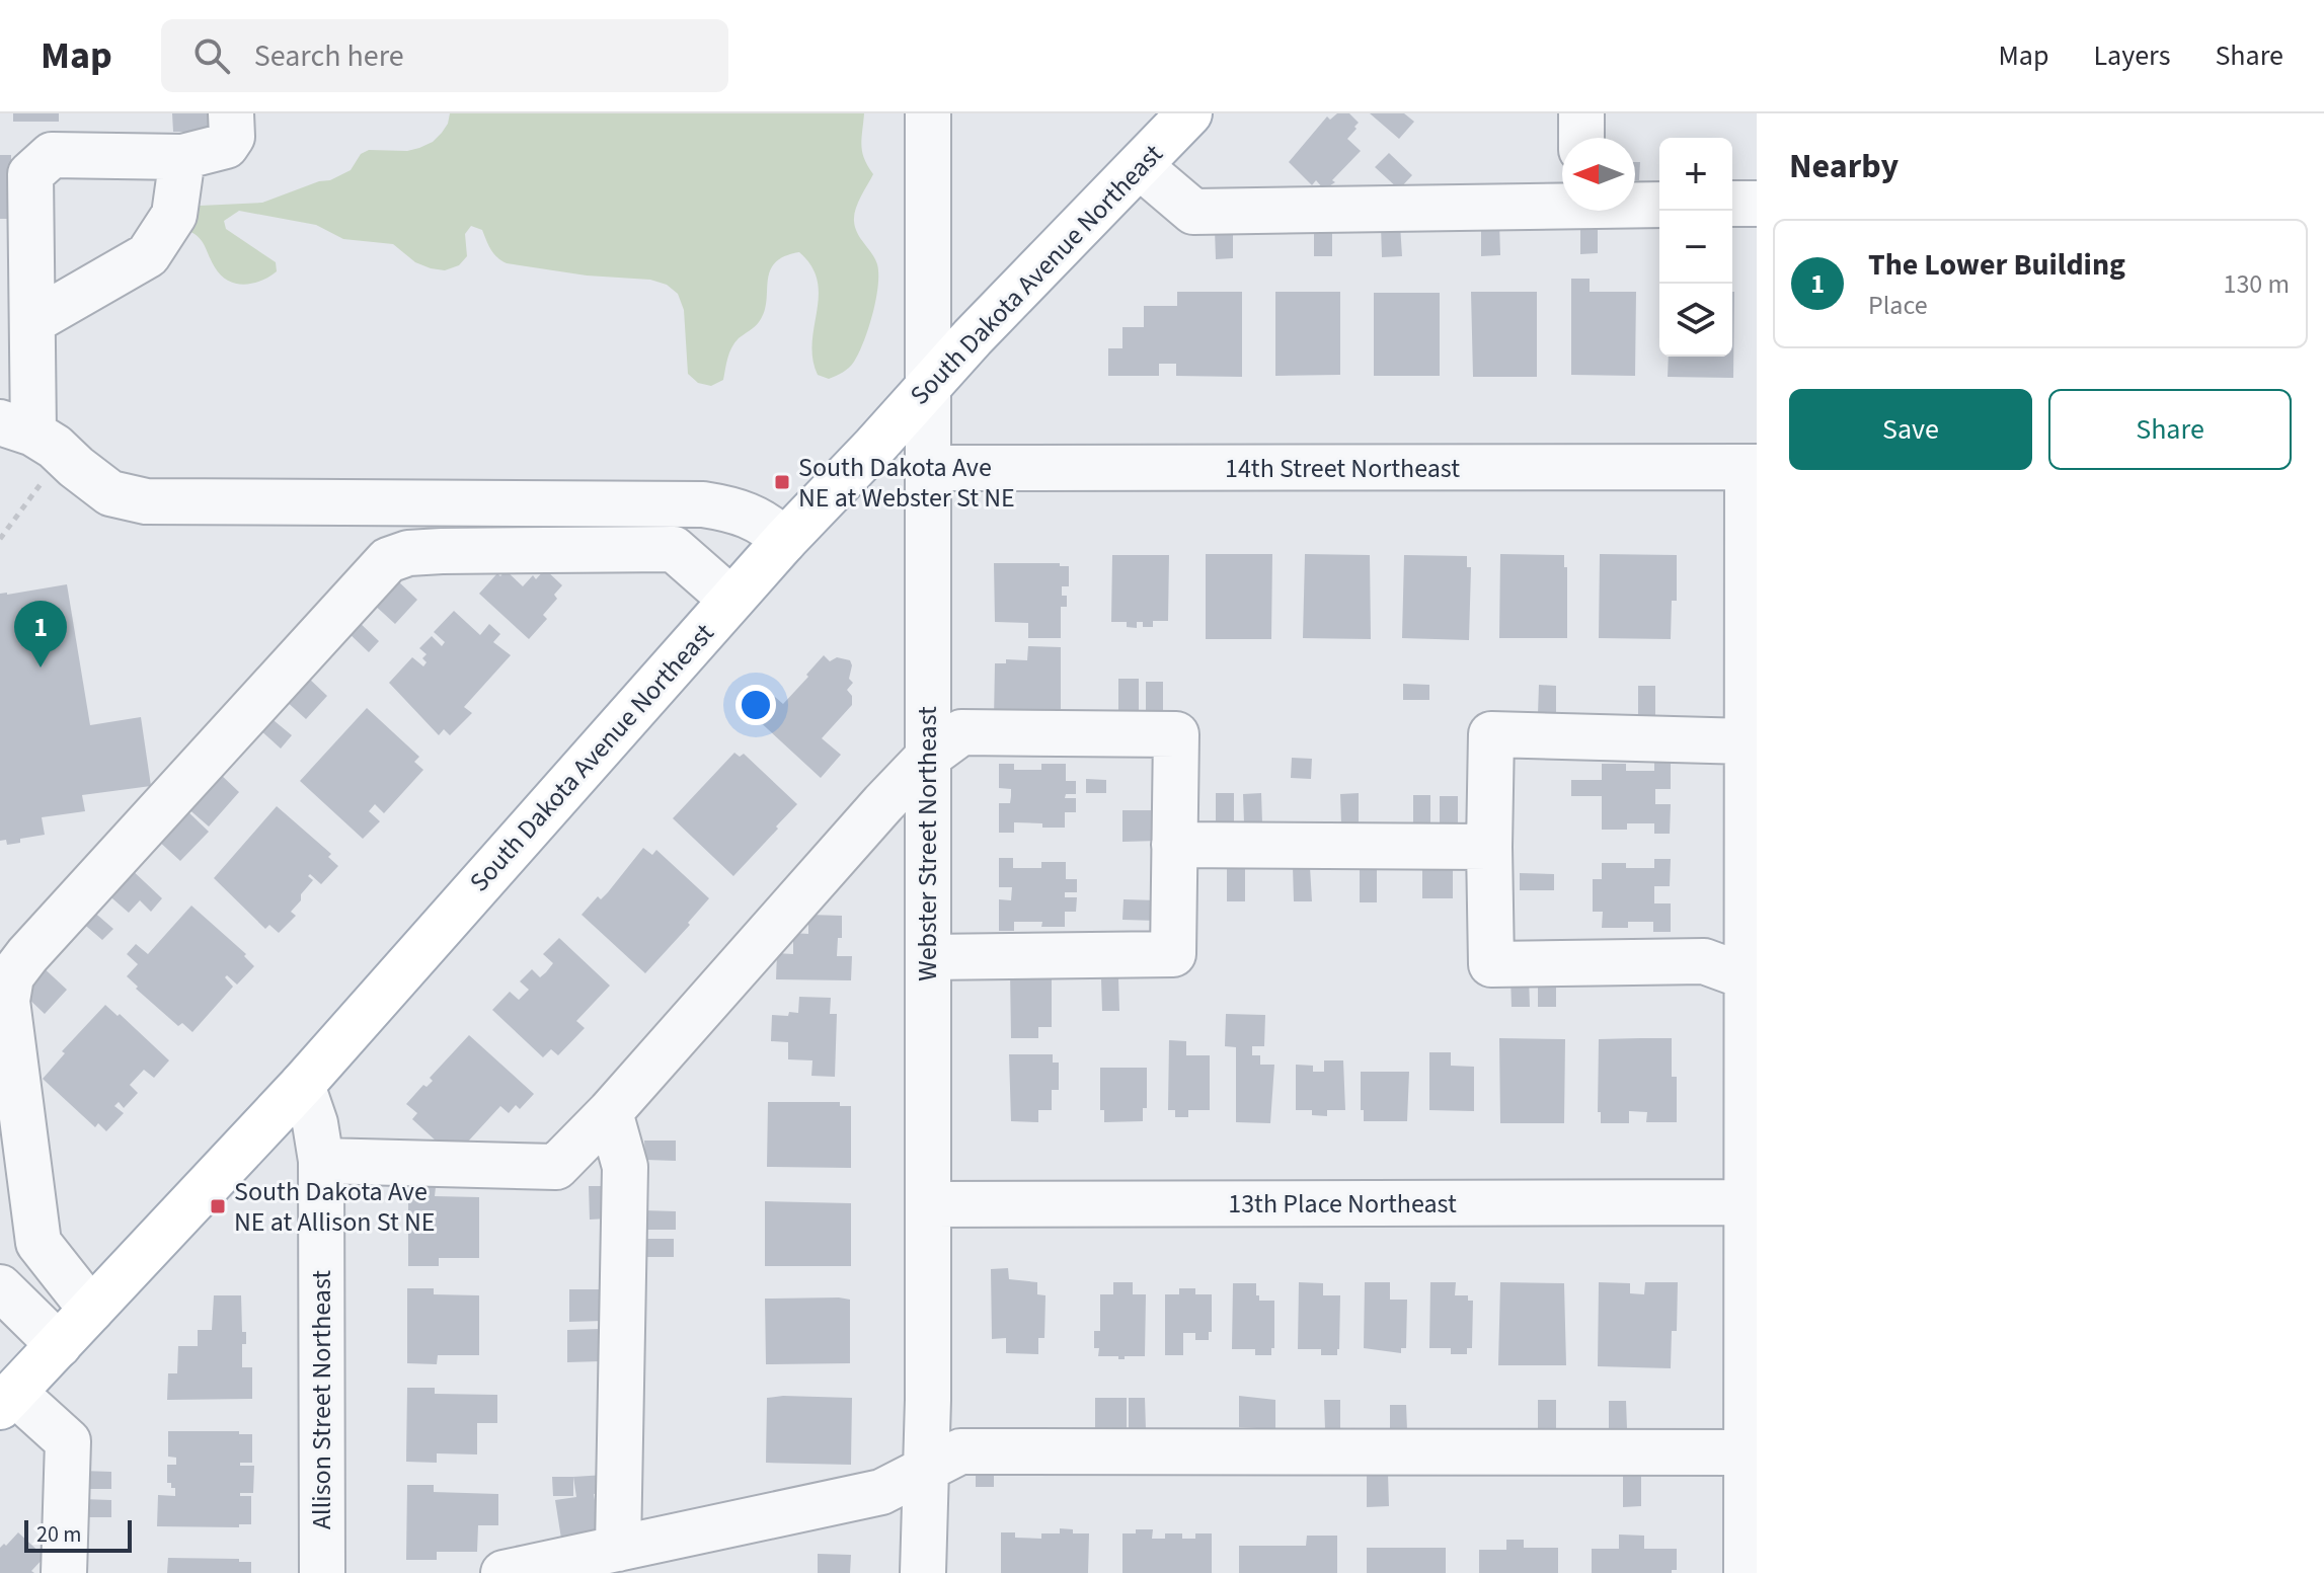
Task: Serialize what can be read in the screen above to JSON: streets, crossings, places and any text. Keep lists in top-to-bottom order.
{
  "streets": {
    "main road": ["South Dakota Avenue Northeast"],
    "street": [
      "14th Street Northeast",
      "Webster Street Northeast",
      "13th Place Northeast",
      "Allison Street Northeast"
    ]
  },
  "crossings": [
    ["South Dakota Avenue Northeast", "Webster Street Northeast"],
    ["South Dakota Avenue Northeast", "Allison Street Northeast"],
    ["14th Street Northeast", "Webster Street Northeast"],
    ["Webster Street Northeast", "13th Place Northeast"]
  ],
  "places": {
    "transit": ["South Dakota Ave NE at Webster St NE", "South Dakota Ave NE at Allison St NE"]
  },
  "scale_bar": "20 m",
  "north": "left",
  "page": {
    "header": "Map",
    "search": "Search here",
    "nav": ["Map", "Layers", "Share"],
    "heading": "Nearby",
    "map_buttons": ["+", "−"],
    "list": [
      {
        "mark": "1",
        "name": "The Lower Building",
        "note": "Place",
        "value": "130 m"
      }
    ],
    "buttons": ["Save", "Share"],
    "pins": "1",
    "scale": "20 m"
  }
}
